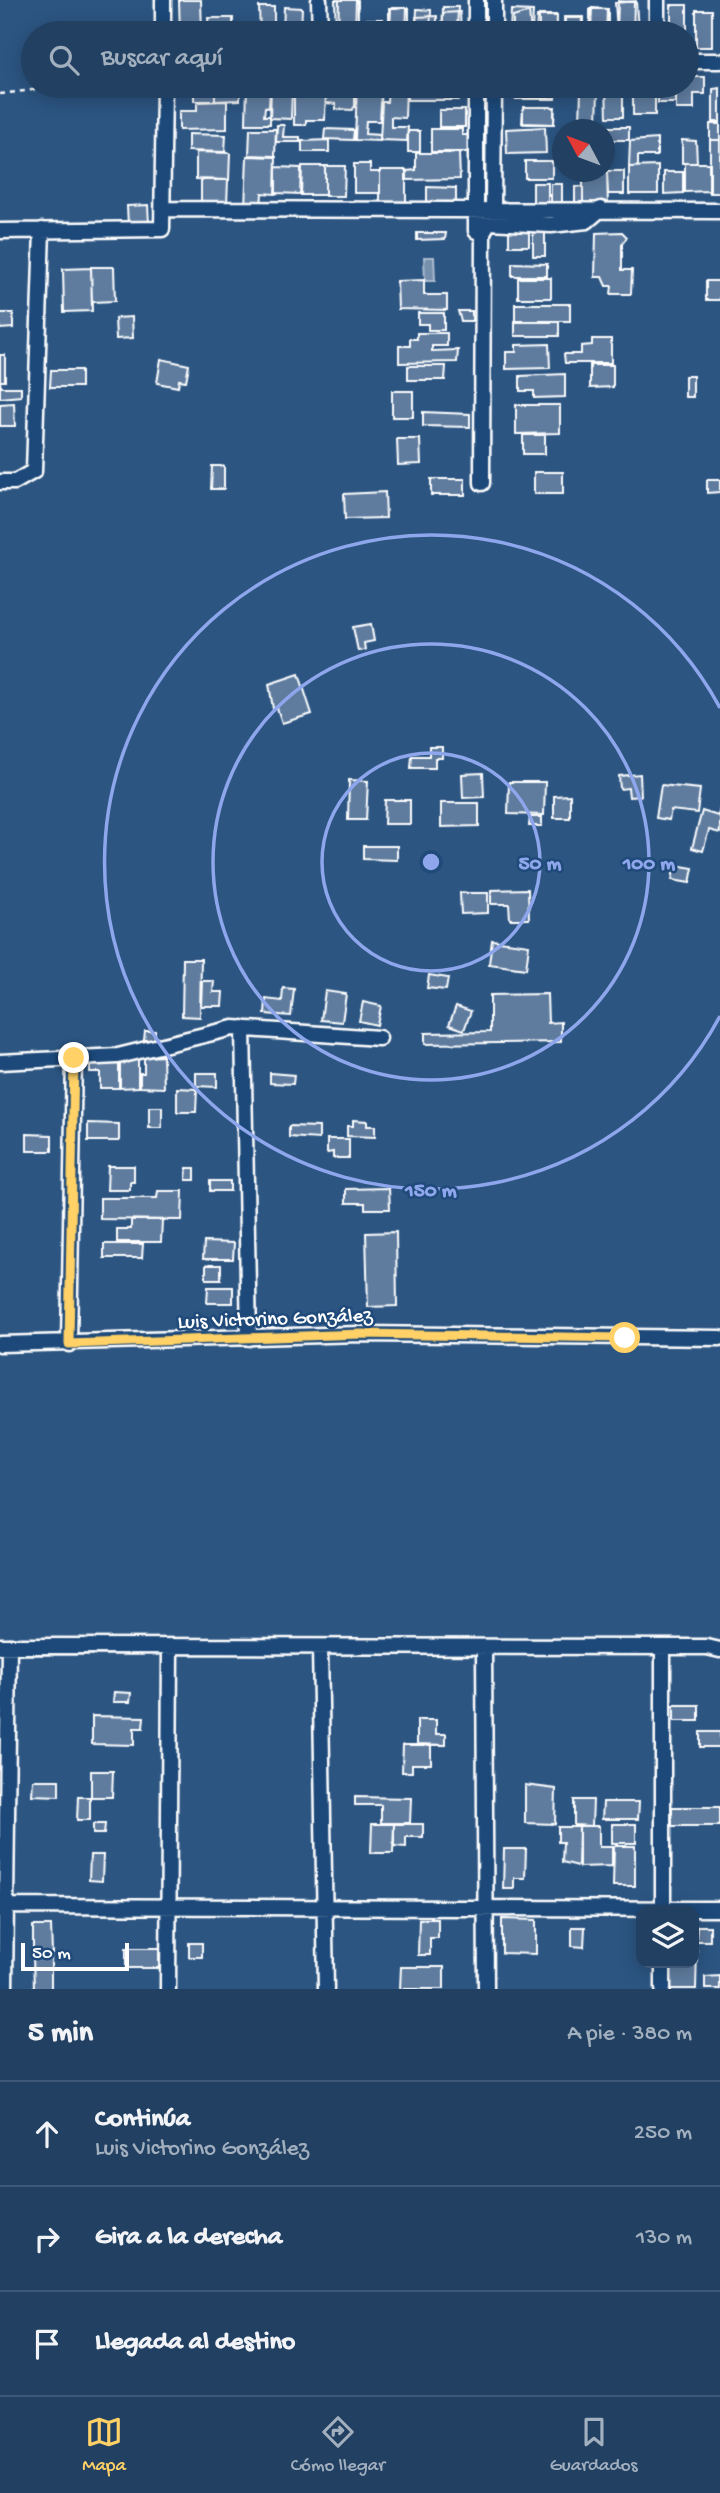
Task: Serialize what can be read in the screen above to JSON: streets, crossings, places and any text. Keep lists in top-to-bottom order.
{
  "streets": {
    "street": ["Luis Victorino González"]
  },
  "scale_bar": "50 m",
  "north": "top left",
  "page": {
    "search": "Buscar aquí",
    "scale": "50 m",
    "heading": ["5 min", "A pie · 380 m"],
    "list": [
      ["Continúa", "Luis Victorino González", "250 m"],
      ["Gira a la derecha", "130 m"],
      "Llegada al destino"
    ],
    "nav": ["Mapa", "Cómo llegar", "Guardados"]
  },
  "rings": ["50 m", "100 m", "150 m"]
}
